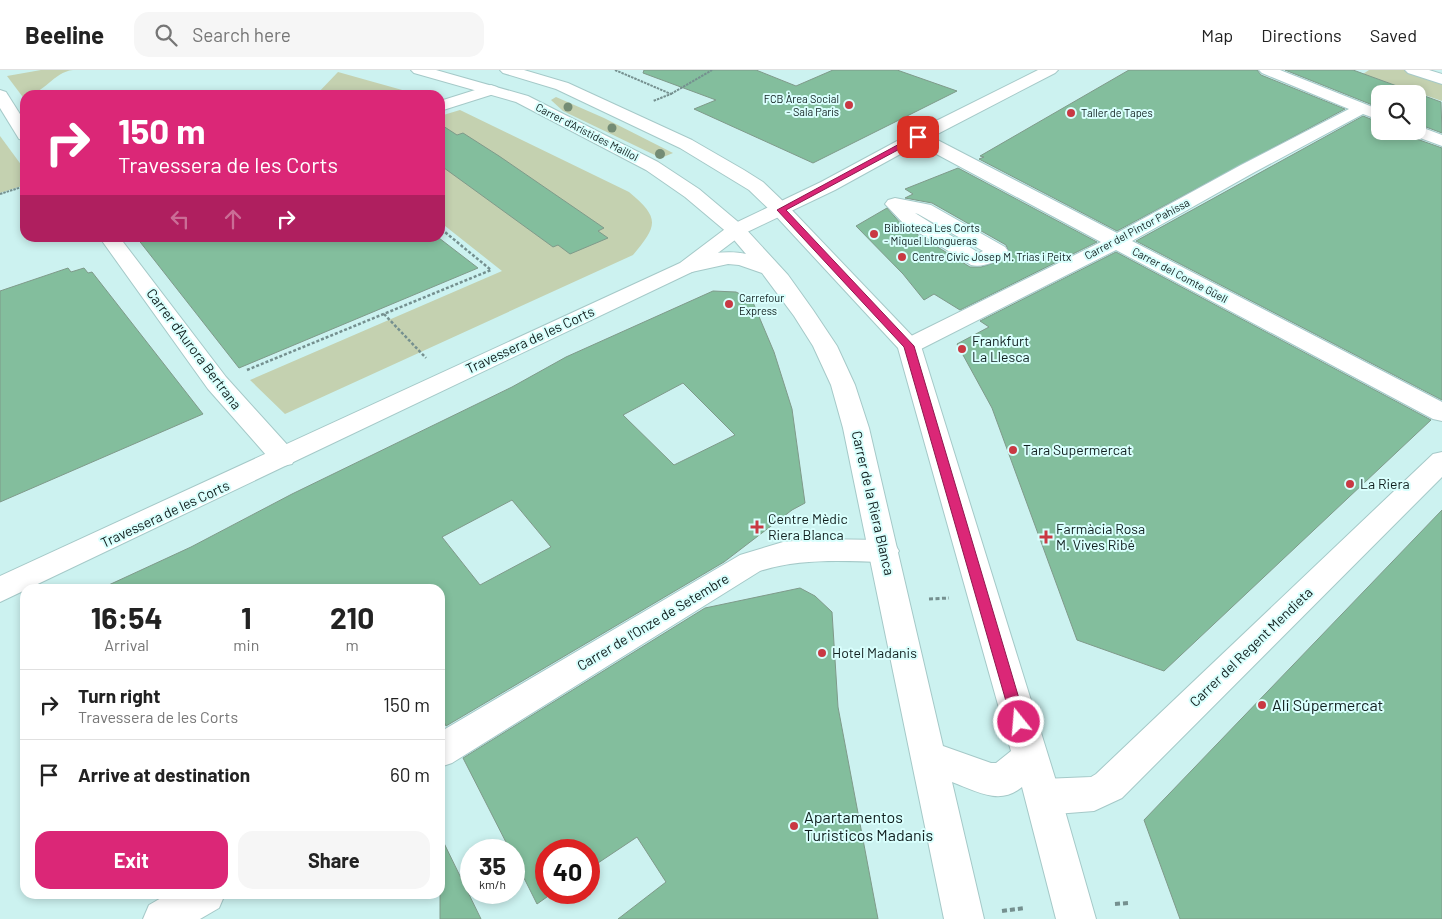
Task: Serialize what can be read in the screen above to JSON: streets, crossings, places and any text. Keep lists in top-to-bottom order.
{
  "streets": {
    "street": [
      "Carrer d'Arístides Maillol",
      "Carrer del Pintor Pahissa",
      "Carrer del Comte Güell",
      "Travessera de les Corts",
      "Carrer d'Aurora Bertrana",
      "Carrer de la Riera Blanca",
      "Carrer de l'Onze de Setembre",
      "Carrer del Regent Mendieta"
    ]
  },
  "crossings": [
    ["Carrer d'Arístides Maillol", "Travessera de les Corts"],
    ["Carrer d'Arístides Maillol", "Carrer de la Riera Blanca"],
    ["Carrer del Pintor Pahissa", "Carrer del Comte Güell"],
    ["Carrer del Comte Güell", "Travessera de les Corts"],
    ["Travessera de les Corts", "Carrer d'Aurora Bertrana"],
    ["Travessera de les Corts", "Carrer de la Riera Blanca"],
    ["Carrer de la Riera Blanca", "Carrer de l'Onze de Setembre"]
  ],
  "places": {
    "other": [
      "FCB Àrea Social - Sala París",
      "Taller de Tapes",
      "Biblioteca Les Corts - Miquel Llongueras",
      "Centre Cívic Josep M. Trias i Peitx",
      "Carrefour Express",
      "Frankfurt La Llesca",
      "Tara Supermercat",
      "La Riera",
      "Hotel Madanis",
      "Ali Súpermercat",
      "Apartamentos Turisticos Madanis"
    ],
    "health": ["Centre Mèdic Riera Blanca", "Farmàcia Rosa M. Vives Ribé"]
  },
  "page": {
    "header": "Beeline",
    "search": "Search here",
    "nav": ["Map", "Directions", "Saved"],
    "turn": ["150 m", "Travessera de les Corts"],
    "eta": [
      "16:54",
      "Arrival",
      "1",
      "min",
      "210",
      "m"
    ],
    "list": [
      {
        "name": "Turn right",
        "note": "Travessera de les Corts",
        "value": "150 m"
      },
      {
        "name": "Arrive at destination",
        "value": "60 m"
      }
    ],
    "buttons": ["Exit", "Share"],
    "speed": "35 km/h",
    "limit": "40"
  }
}
